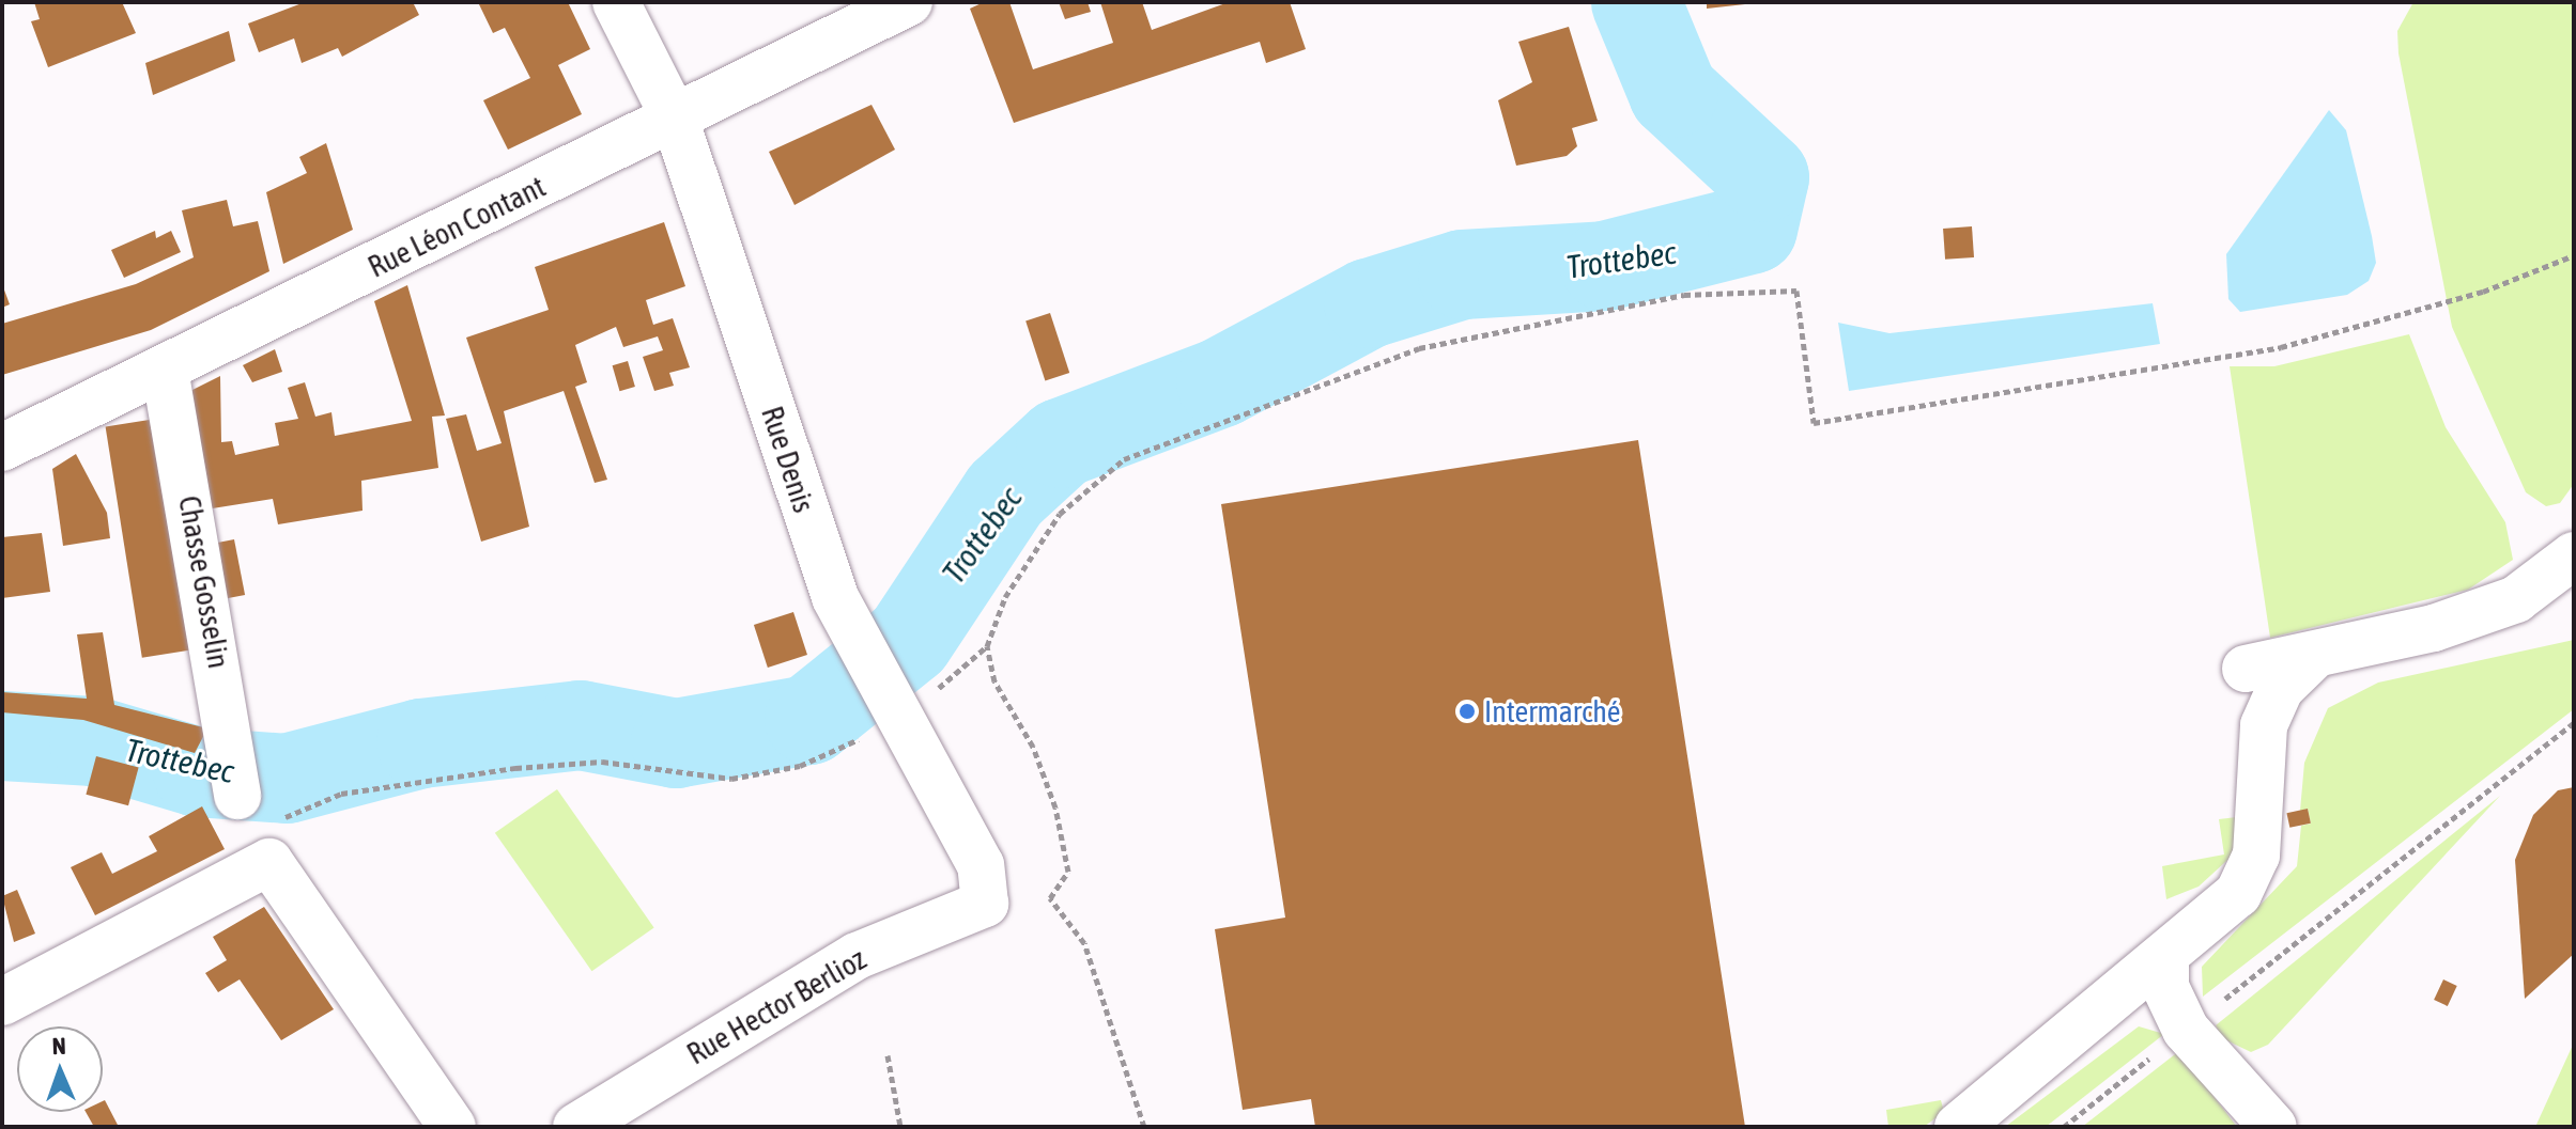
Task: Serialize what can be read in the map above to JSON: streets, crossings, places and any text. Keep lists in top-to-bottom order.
{
  "streets": {
    "street": [
      "Rue Léon Contant",
      "Rue Denis",
      "Chasse Gosselin",
      "Rue Hector Berlioz"
    ]
  },
  "crossings": [
    ["Rue Léon Contant", "Rue Denis"],
    ["Rue Léon Contant", "Chasse Gosselin"],
    ["Rue Denis", "Rue Hector Berlioz"]
  ],
  "water": ["Trottebec"],
  "places": ["Intermarché"],
  "north": "top"
}
